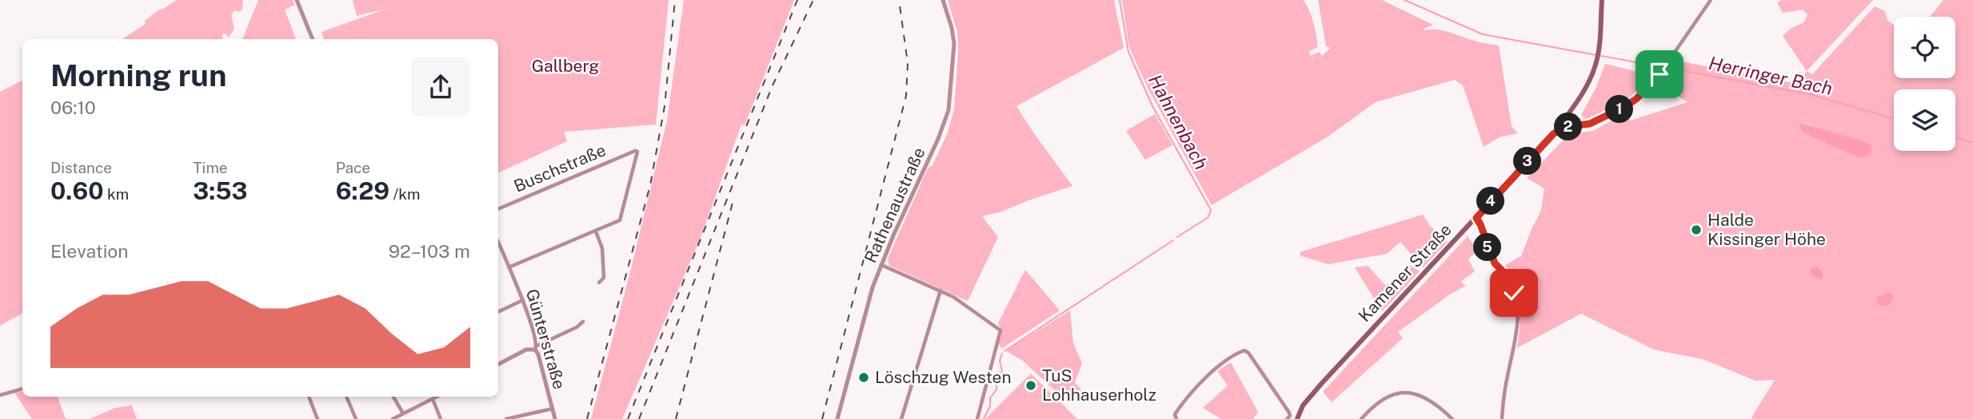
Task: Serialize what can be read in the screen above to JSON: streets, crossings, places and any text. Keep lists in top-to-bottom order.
{
  "streets": {
    "main road": ["Kamener Straße"],
    "street": ["Buschstraße", "Rathenaustraße", "Günterstraße"]
  },
  "water": ["Herringer Bach", "Hahnenbach"],
  "parks": ["Gallberg"],
  "places": ["Halde Kissinger Höhe", "Löschzug Westen", "TuS Lohhauserholz"],
  "page": {
    "heading": ["Morning run", "06:10"],
    "pins": [
      "1",
      "2",
      "3",
      "4",
      "5"
    ],
    "stats": [
      ["Distance", "0.60 km"],
      ["Time", "3:53"],
      ["Pace", "6:29 /km"]
    ],
    "chart": ["Elevation", "92–103 m"]
  }
}
